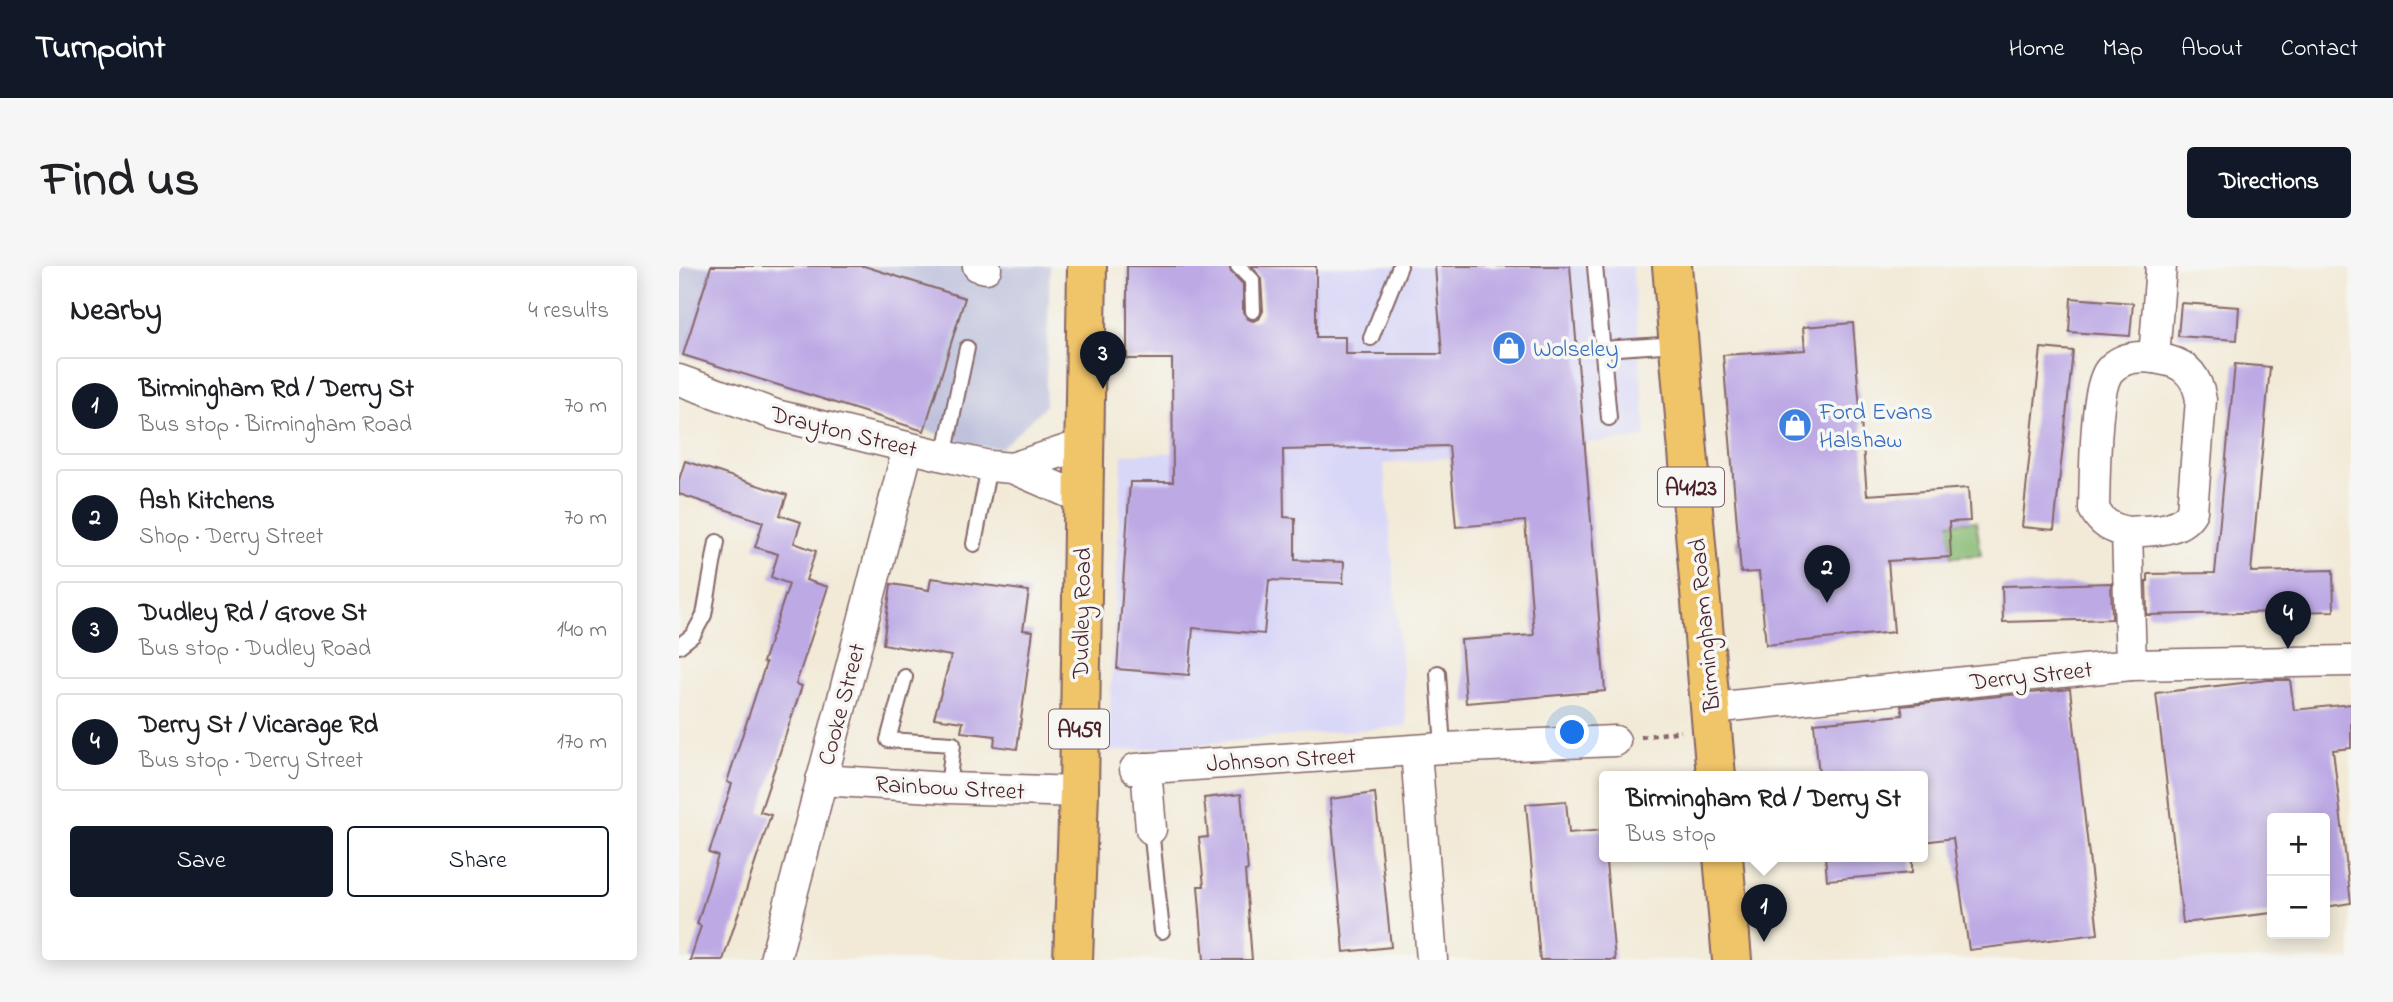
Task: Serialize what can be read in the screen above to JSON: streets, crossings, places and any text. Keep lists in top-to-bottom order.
{
  "streets": {
    "main road": [
      "A4123",
      "Dudley Road",
      "Birmingham Road",
      "A459"
    ],
    "street": [
      "Drayton Street",
      "Derry Street",
      "Cooke Street",
      "Johnson Street",
      "Rainbow Street"
    ]
  },
  "crossings": [
    ["Drayton Street", "Dudley Road"],
    ["Drayton Street", "Cooke Street"],
    ["Dudley Road", "Rainbow Street"],
    ["Birmingham Road", "Derry Street"],
    ["Cooke Street", "Rainbow Street"]
  ],
  "places": {
    "shop": ["Wolseley", "Ford Evans Halshaw"]
  },
  "page": {
    "header": "Turnpoint",
    "nav": [
      "Home",
      "Map",
      "About",
      "Contact"
    ],
    "title": "Find us",
    "buttons": [
      "Directions",
      ["Save", "Share"]
    ],
    "heading": ["Nearby", "4 results"],
    "pins": [
      "3",
      "2",
      "4",
      "1"
    ],
    "list": [
      {
        "mark": "1",
        "name": "Birmingham Rd / Derry St",
        "note": "Bus stop · Birmingham Road",
        "value": "70 m"
      },
      {
        "mark": "2",
        "name": "Ash Kitchens",
        "note": "Shop · Derry Street",
        "value": "70 m"
      },
      {
        "mark": "3",
        "name": "Dudley Rd / Grove St",
        "note": "Bus stop · Dudley Road",
        "value": "140 m"
      },
      {
        "mark": "4",
        "name": "Derry St / Vicarage Rd",
        "note": "Bus stop · Derry Street",
        "value": "170 m"
      }
    ],
    "popup": ["Birmingham Rd / Derry St", "Bus stop"],
    "map_buttons": ["+", "−"]
  }
}
